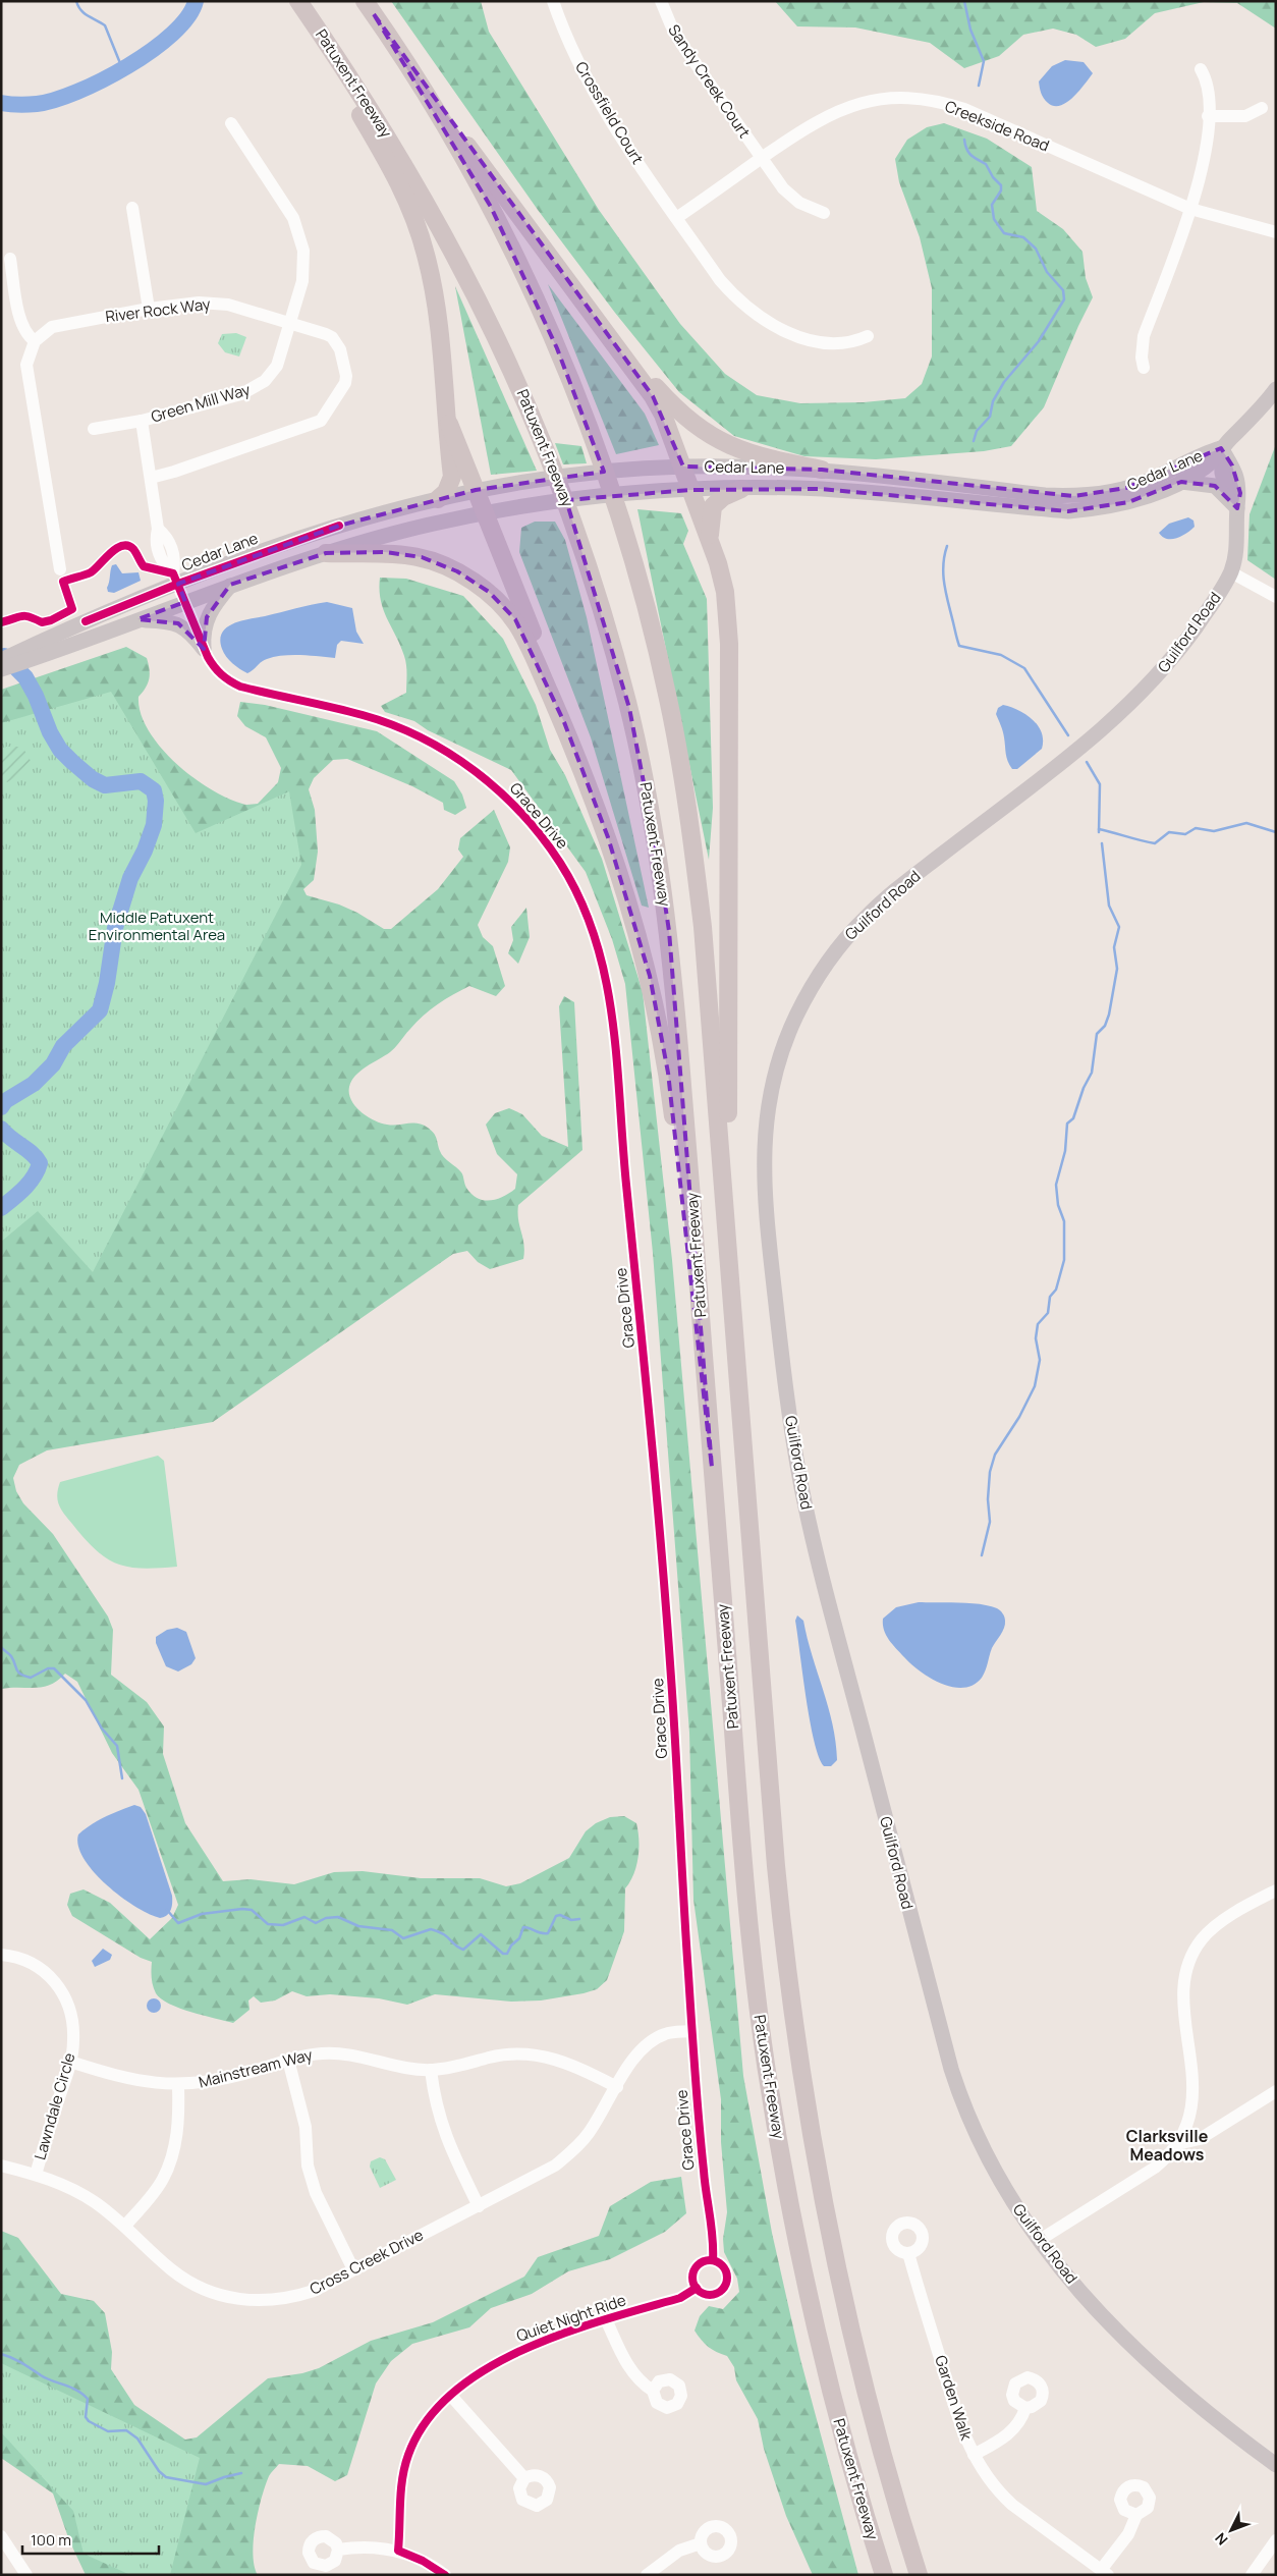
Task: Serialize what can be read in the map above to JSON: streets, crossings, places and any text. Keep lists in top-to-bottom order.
{
  "streets": {
    "highway": ["Patuxent Freeway"],
    "main road": ["Cedar Lane", "Guilford Road"],
    "street": [
      "Sandy Creek Court",
      "Crossfield Court",
      "Creekside Road",
      "River Rock Way",
      "Green Mill Way",
      "Grace Drive",
      "Mainstream Way",
      "Lawndale Circle",
      "Cross Creek Drive",
      "Quiet Night Ride",
      "Garden Walk"
    ]
  },
  "crossings": [
    ["Sandy Creek Court", "Creekside Road"],
    ["Crossfield Court", "Creekside Road"],
    ["River Rock Way", "Green Mill Way"],
    ["River Rock Way", "Grace Drive"],
    ["Cedar Lane", "Guilford Road"],
    ["Cedar Lane", "Grace Drive"],
    ["Grace Drive", "Cross Creek Drive"],
    ["Grace Drive", "Quiet Night Ride"],
    ["Mainstream Way", "Lawndale Circle"],
    ["Mainstream Way", "Cross Creek Drive"],
    ["Lawndale Circle", "Cross Creek Drive"]
  ],
  "districts": ["Clarksville Meadows"],
  "parks": ["Middle Patuxent Environmental Area"],
  "scale_bar": "100 m",
  "north": "bottom left"
}
